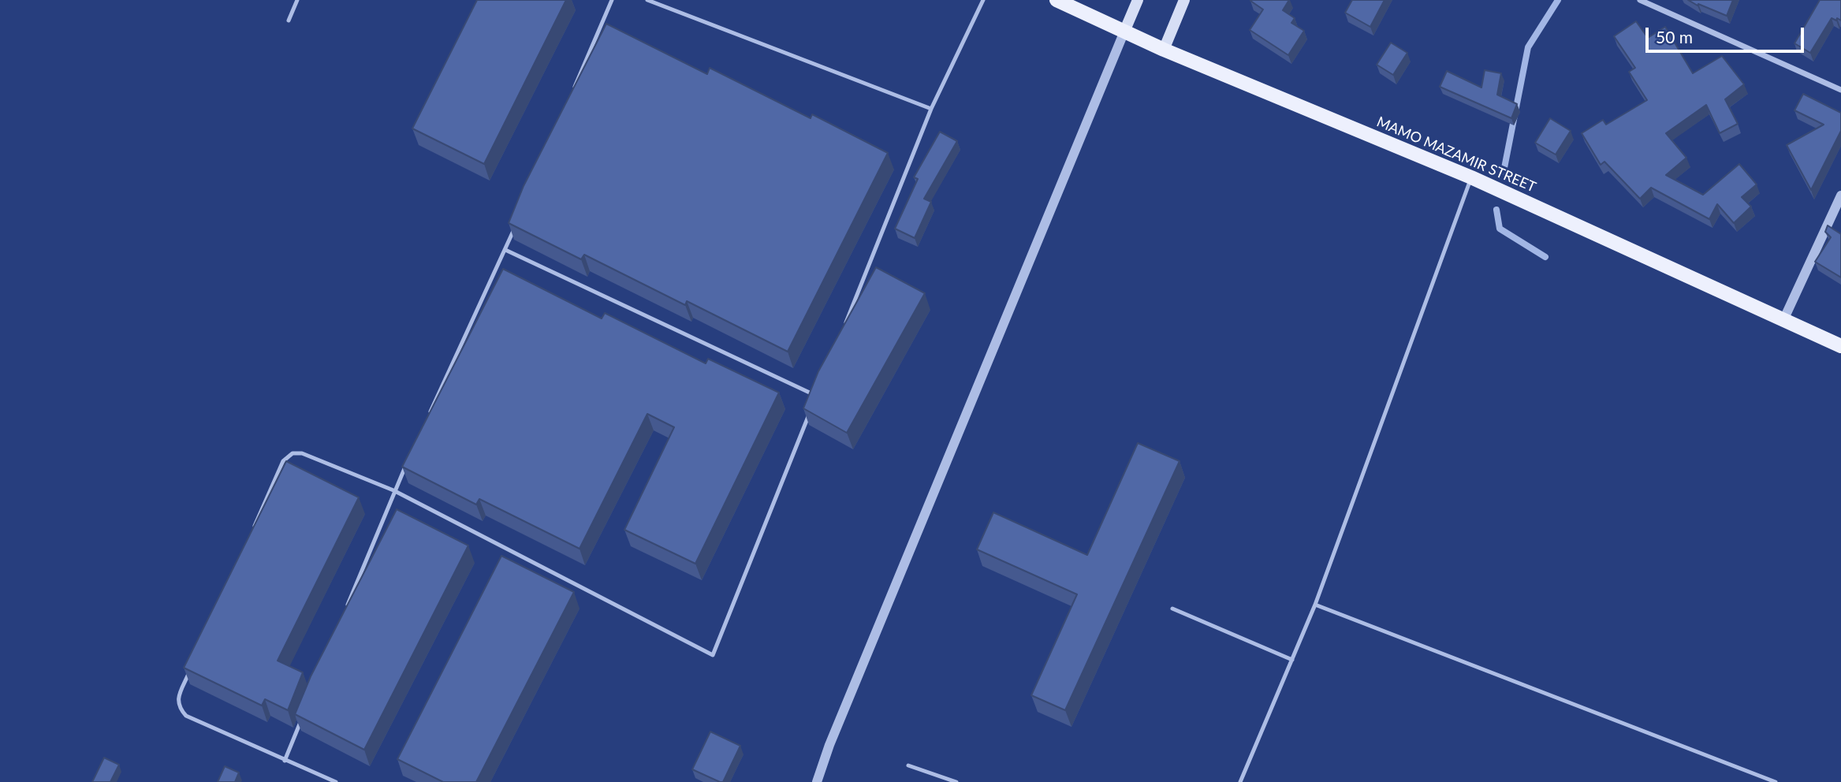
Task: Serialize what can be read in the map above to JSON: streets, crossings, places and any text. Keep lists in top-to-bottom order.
{
  "streets": {
    "main road": ["MAMO MAZAMIR STREET"]
  },
  "scale_bar": "50 m"
}
